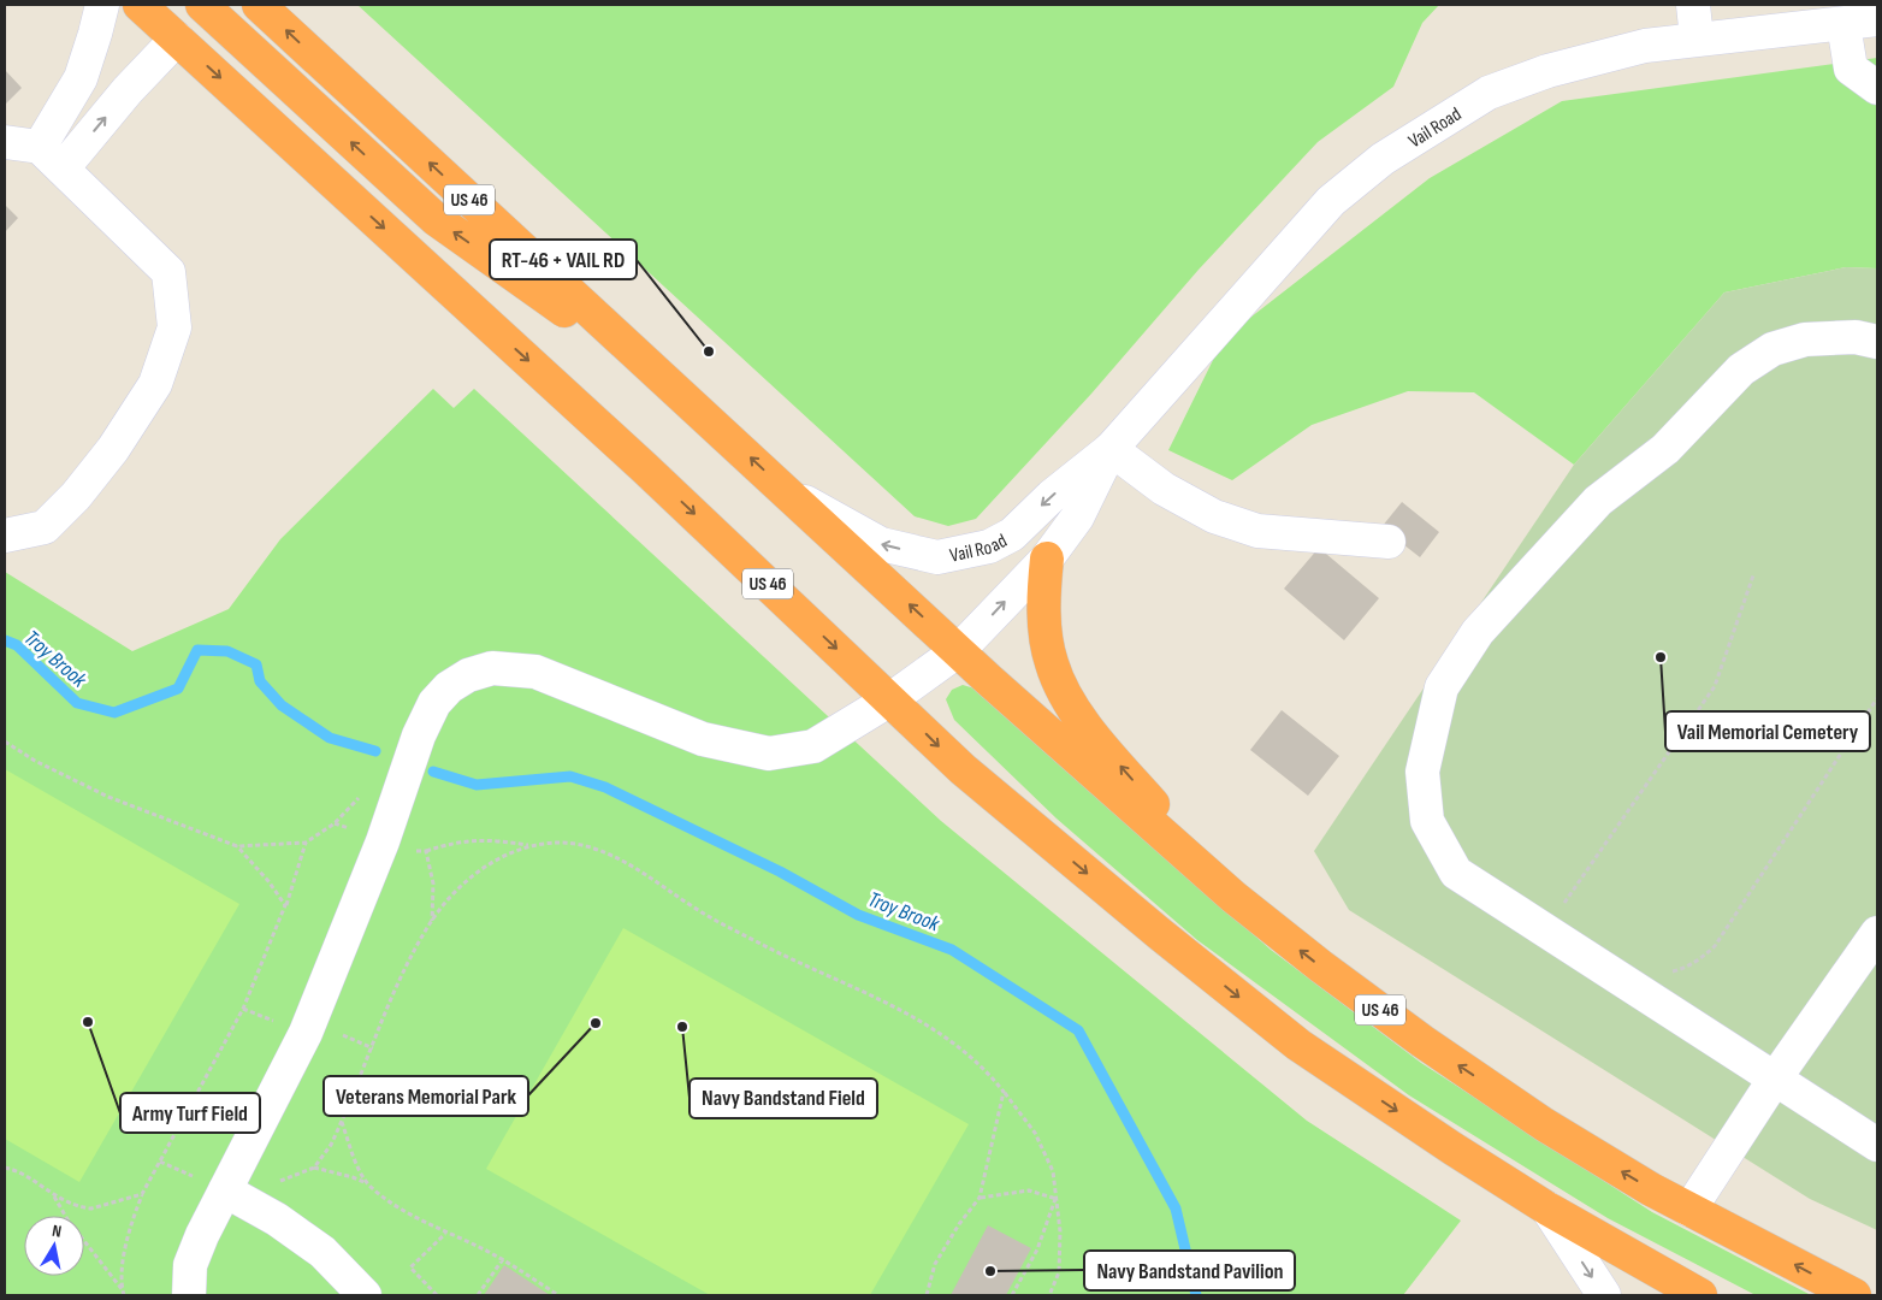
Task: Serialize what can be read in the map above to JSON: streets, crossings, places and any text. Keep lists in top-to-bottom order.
{
  "streets": {
    "highway": ["US 46"],
    "street": ["Vail Road"]
  },
  "crossings": [
    ["Vail Road", "US 46"]
  ],
  "water": ["Troy Brook"],
  "places": [
    "RT-46 + VAIL RD",
    "Vail Memorial Cemetery",
    "Army Turf Field",
    "Veterans Memorial Park",
    "Navy Bandstand Field",
    "Navy Bandstand Pavilion"
  ],
  "north": "top"
}
